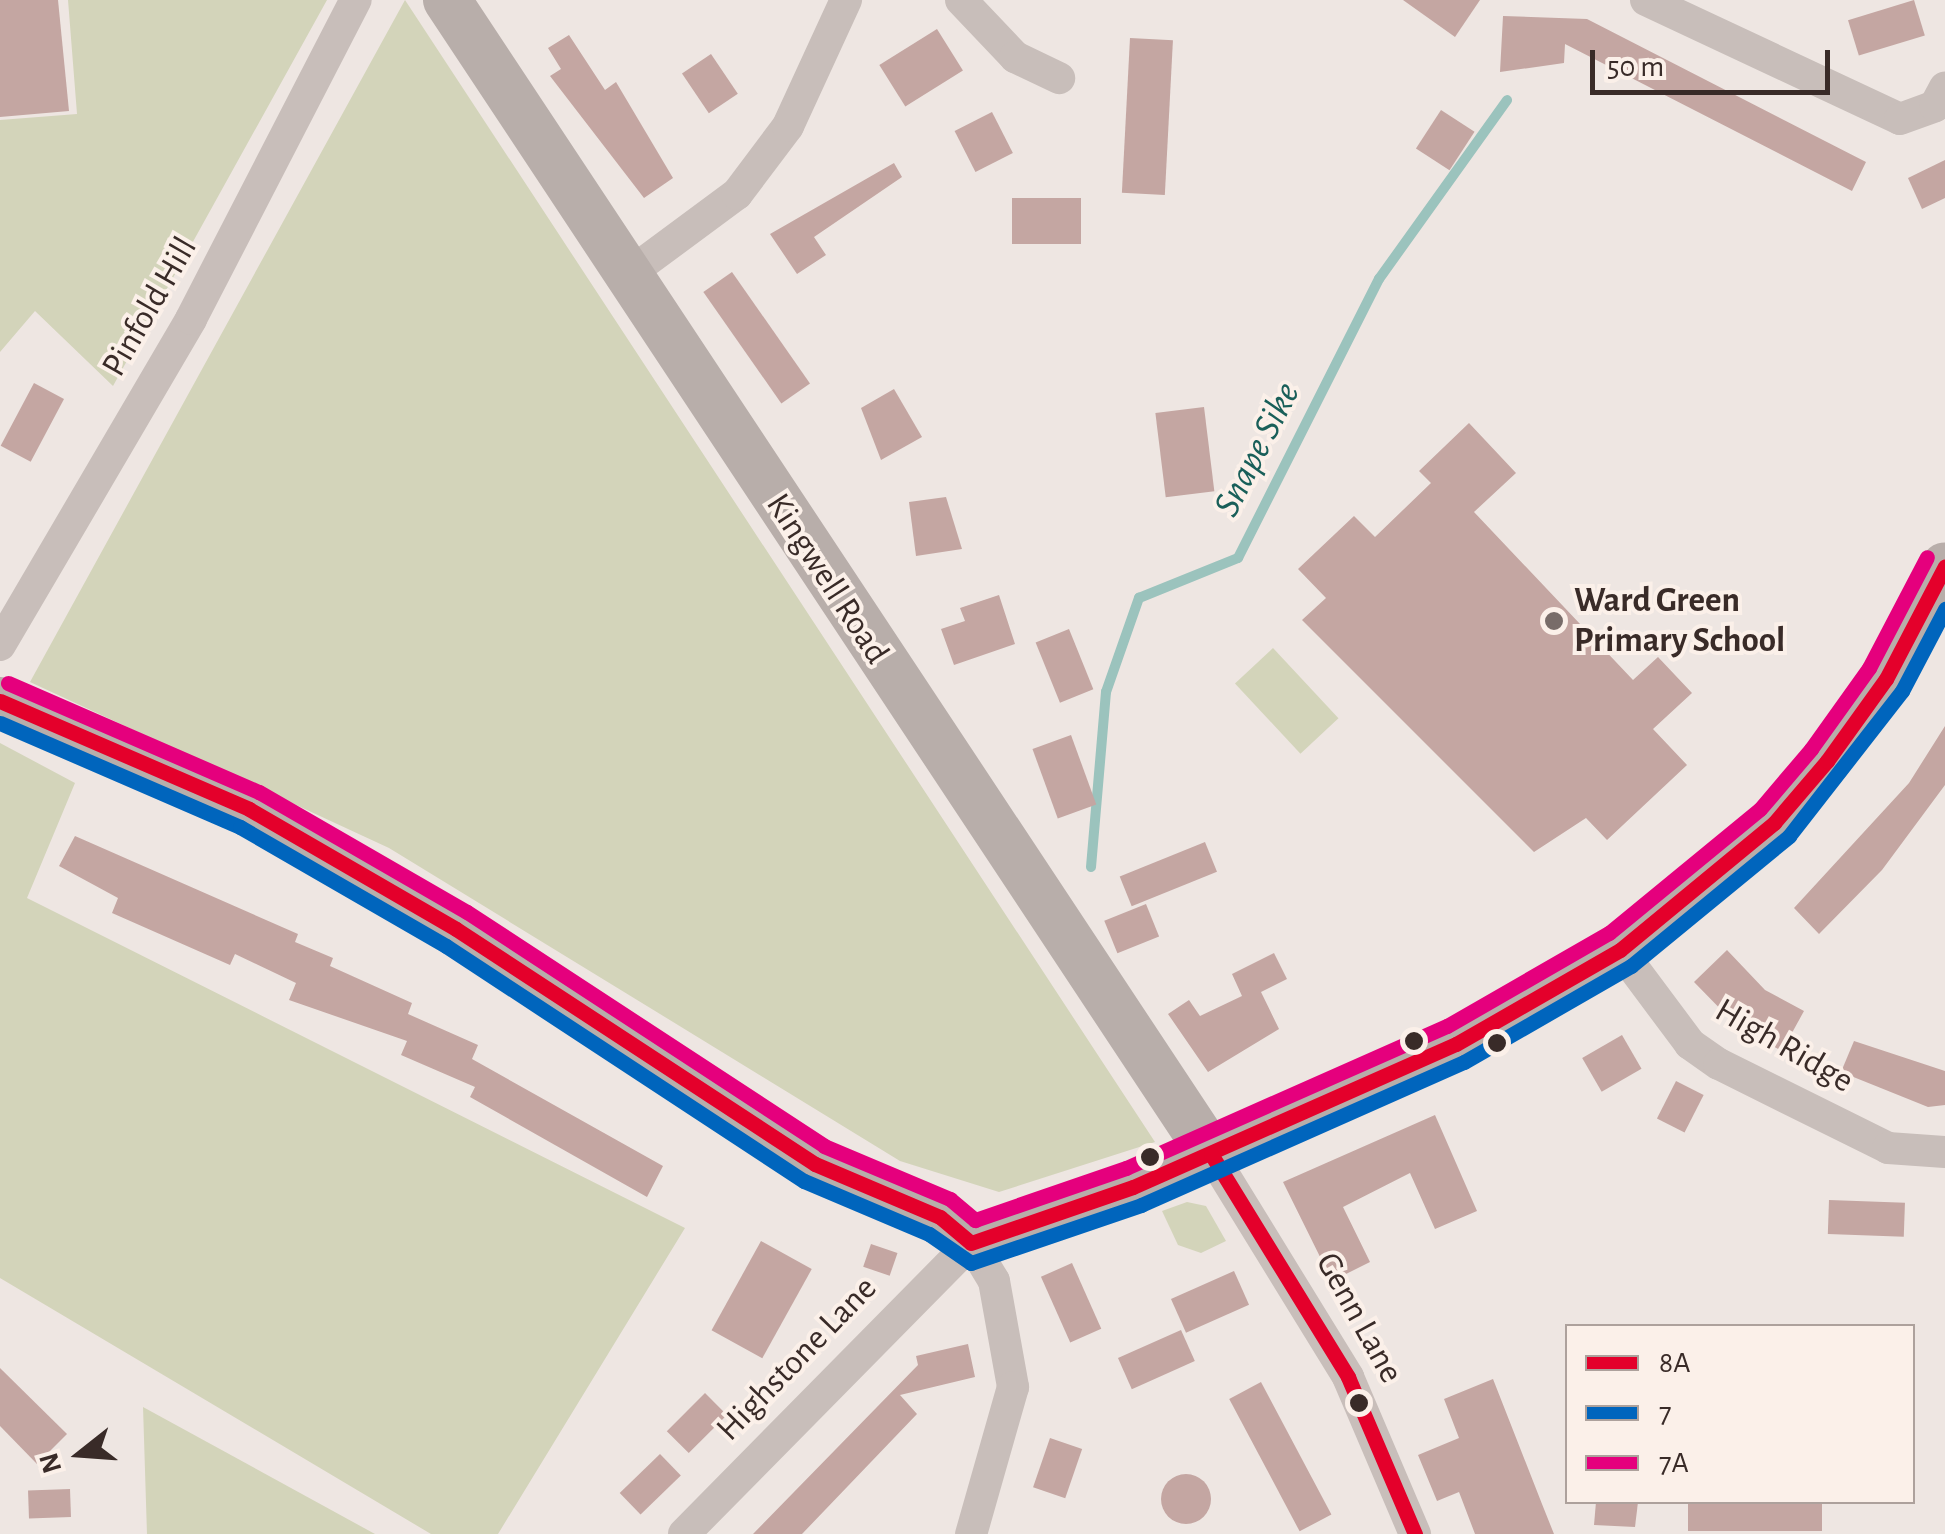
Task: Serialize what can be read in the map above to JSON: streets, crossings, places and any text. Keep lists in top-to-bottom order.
{
  "streets": {
    "street": [
      "Pinfold Hill",
      "Kingwell Road",
      "High Ridge",
      "Genn Lane",
      "Highstone Lane"
    ]
  },
  "crossings": [
    ["Kingwell Road", "Genn Lane"]
  ],
  "water": ["Snape Sike"],
  "places": ["Ward Green Primary School"],
  "lines": ["transit line 7A", "transit line 8A", "transit line 7"],
  "legend": ["8A", "7", "7A"],
  "scale_bar": "50 m",
  "north": "left"
}
